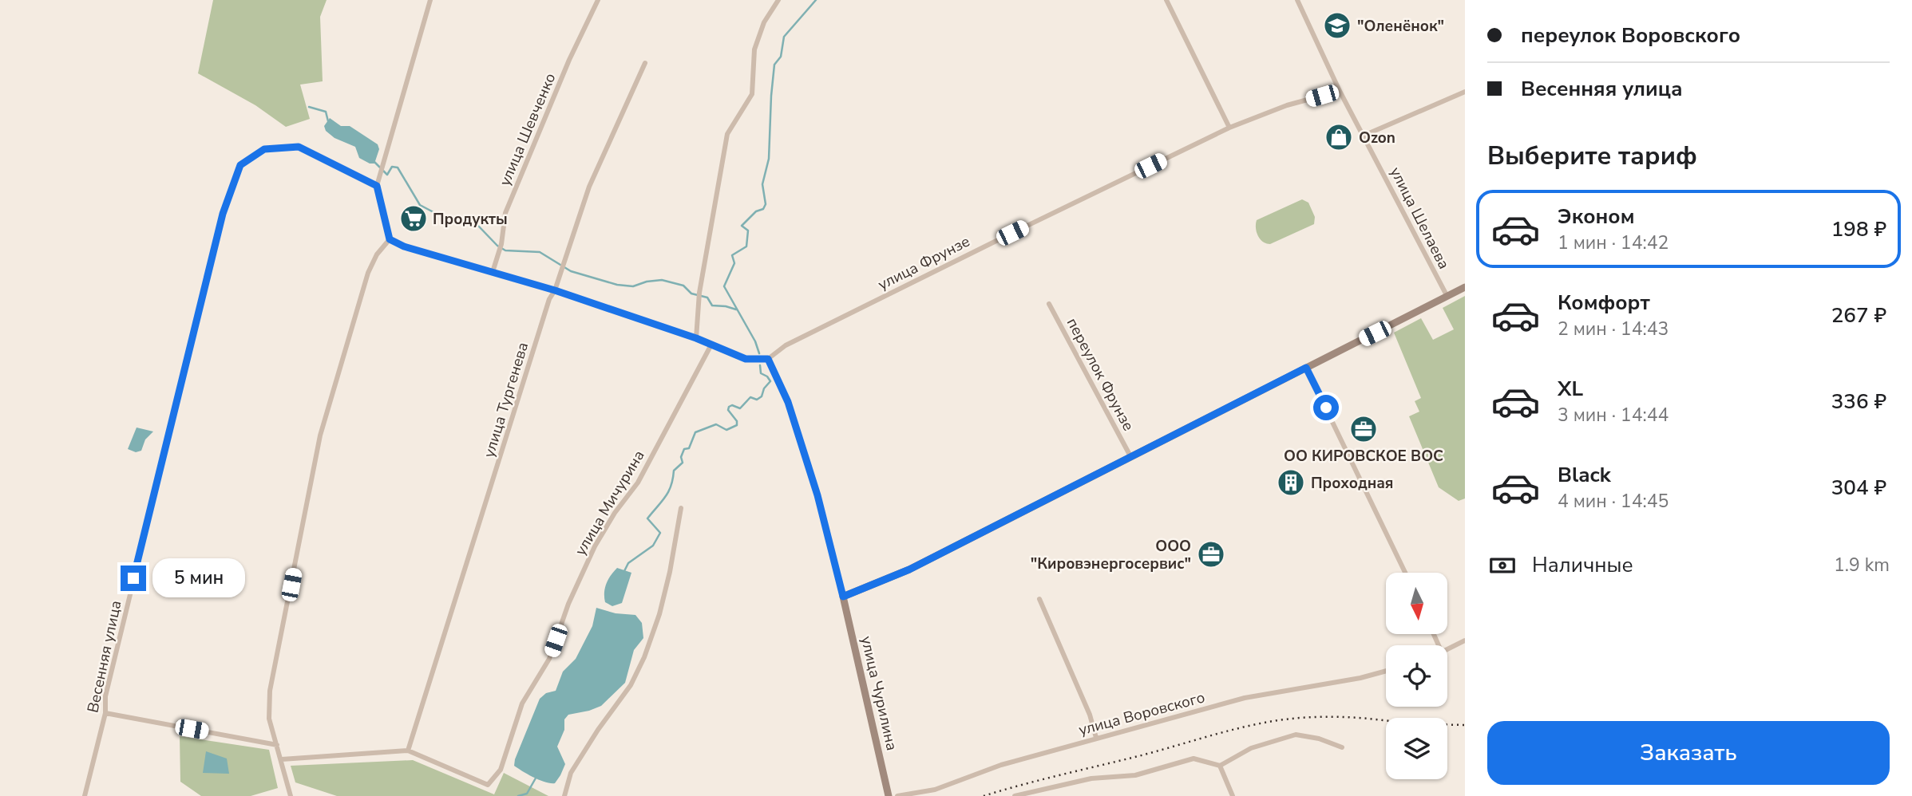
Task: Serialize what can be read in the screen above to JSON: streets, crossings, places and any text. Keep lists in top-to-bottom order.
{
  "streets": {
    "street": [
      "улица Шевченко",
      "улица Шелаева",
      "улица Фрунзе",
      "переулок Фрунзе",
      "улица Тургенева",
      "улица Мичурина",
      "Весенняя улица",
      "улица Чурилина",
      "улица Воровского"
    ]
  },
  "crossings": [
    ["улица Шелаева", "улица Фрунзе"],
    ["улица Тургенева", "улица Мичурина"]
  ],
  "places": {
    "school or university": ["\"Оленёнок\""],
    "shop": ["Ozon"],
    "supermarket": ["Продукты"],
    "office": ["ОО КИРОВСКОЕ ВОС", "ООО \"Кировэнергосервис\""],
    "building": ["Проходная"]
  },
  "north": "bottom",
  "page": {
    "banner": ["переулок Воровского", "Весенняя улица"],
    "heading": "Выберите тариф",
    "list": [
      {
        "name": "Эконом",
        "note": "1 мин · 14:42",
        "value": "198 ₽"
      },
      {
        "name": "Комфорт",
        "note": "2 мин · 14:43",
        "value": "267 ₽"
      },
      {
        "name": "XL",
        "note": "3 мин · 14:44",
        "value": "336 ₽"
      },
      {
        "name": "Black",
        "note": "4 мин · 14:45",
        "value": "304 ₽"
      }
    ],
    "pay": ["Наличные", "1.9 km"],
    "bubble": "5 мин",
    "buttons": "Заказать"
  }
}
